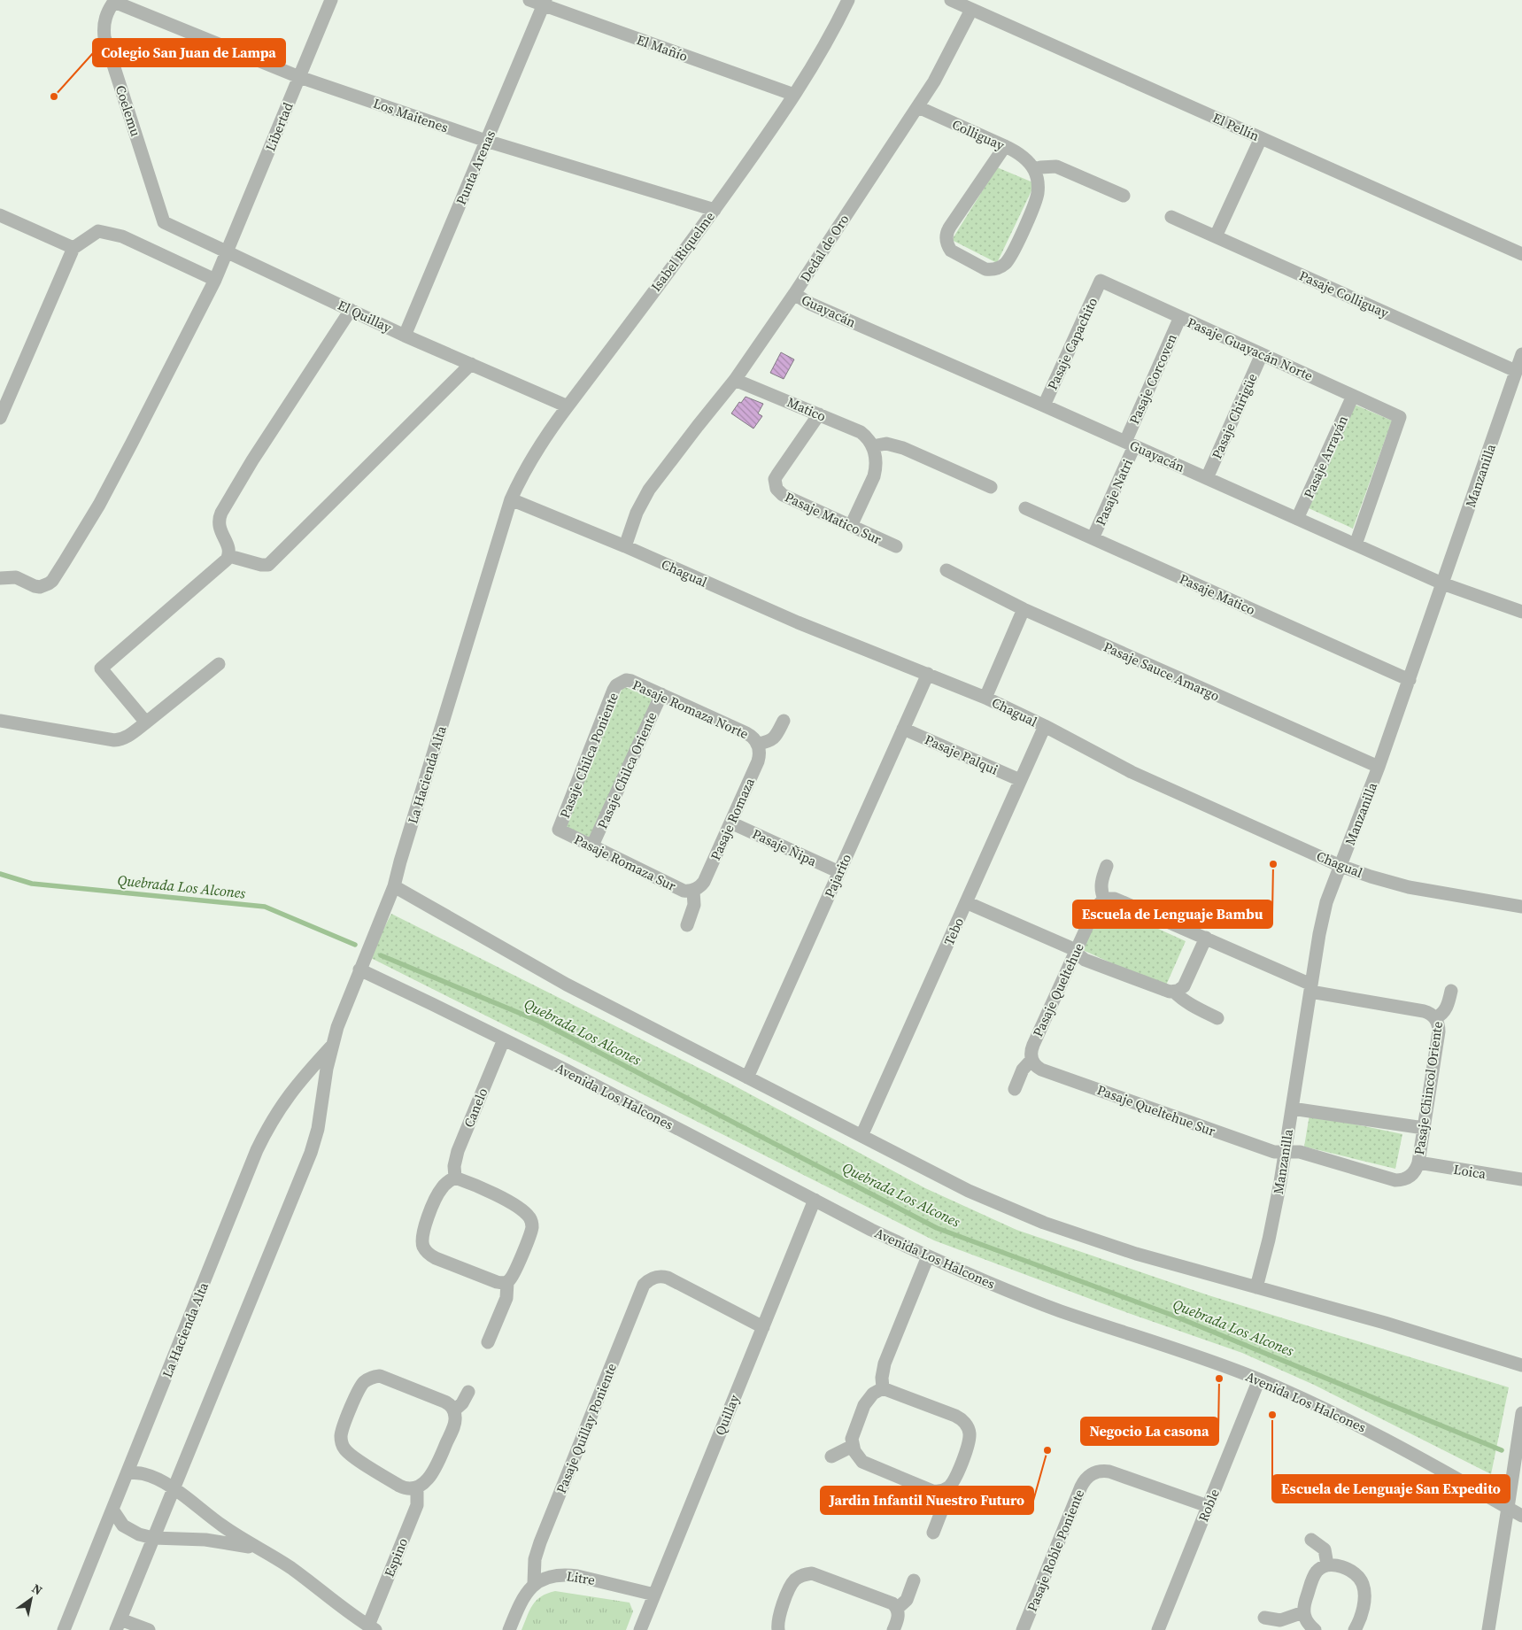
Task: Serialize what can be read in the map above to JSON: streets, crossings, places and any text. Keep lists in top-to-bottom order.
{
  "streets": {
    "street": [
      "El Mañío",
      "Coelemu",
      "Los Maitenes",
      "Libertad",
      "El Pellín",
      "Colliguay",
      "Punta Arenas",
      "Dedal de Oro",
      "Isabel Riquelme",
      "Pasaje Colliguay",
      "Guayacán",
      "El Quillay",
      "Pasaje Capachito",
      "Pasaje Guayacán Norte",
      "Pasaje Corcoven",
      "Matico",
      "Pasaje Chirigüe",
      "Pasaje Arrayán",
      "Manzanilla",
      "Pasaje Natri",
      "Pasaje Matico Sur",
      "Chagual",
      "Pasaje Matico",
      "Pasaje Sauce Amargo",
      "Pasaje Romaza Norte",
      "Pasaje Palqui",
      "Pasaje Chilca Poniente",
      "Pasaje Chilca Oriente",
      "La Hacienda Alta",
      "Pasaje Romaza",
      "Pasaje Ñipa",
      "Pasaje Romaza Sur",
      "Pajarito",
      "Tebo",
      "Pasaje Queltehue",
      "Pasaje Chincol Oriente",
      "Avenida Los Halcones",
      "Canelo",
      "Pasaje Queltehue Sur",
      "Loica",
      "Quillay",
      "Pasaje Quillay Poniente",
      "Roble",
      "Pasaje Roble Poniente",
      "Espino",
      "Litre"
    ]
  },
  "crossings": [
    ["El Mañío", "Punta Arenas"],
    ["El Mañío", "Isabel Riquelme"],
    ["Coelemu", "Los Maitenes"],
    ["Coelemu", "El Quillay"],
    ["Los Maitenes", "Libertad"],
    ["Los Maitenes", "Punta Arenas"],
    ["Los Maitenes", "Isabel Riquelme"],
    ["Libertad", "El Quillay"],
    ["El Pellín", "Dedal de Oro"],
    ["Colliguay", "Dedal de Oro"],
    ["Punta Arenas", "El Quillay"],
    ["Dedal de Oro", "Guayacán"],
    ["Dedal de Oro", "Matico"],
    ["Dedal de Oro", "Chagual"],
    ["Isabel Riquelme", "El Quillay"],
    ["Isabel Riquelme", "Chagual"],
    ["Isabel Riquelme", "La Hacienda Alta"],
    ["Pasaje Colliguay", "Manzanilla"],
    ["Guayacán", "Pasaje Capachito"],
    ["Guayacán", "Pasaje Guayacán Norte"],
    ["Guayacán", "Pasaje Corcoven"],
    ["Guayacán", "Pasaje Chirigüe"],
    ["Guayacán", "Pasaje Arrayán"],
    ["Guayacán", "Manzanilla"],
    ["Guayacán", "Pasaje Natri"],
    ["Pasaje Capachito", "Pasaje Guayacán Norte"],
    ["Pasaje Guayacán Norte", "Pasaje Corcoven"],
    ["Pasaje Guayacán Norte", "Pasaje Chirigüe"],
    ["Pasaje Guayacán Norte", "Pasaje Arrayán"],
    ["Pasaje Corcoven", "Pasaje Natri"],
    ["Matico", "Pasaje Matico Sur"],
    ["Manzanilla", "Chagual"],
    ["Manzanilla", "Pasaje Matico"],
    ["Manzanilla", "Pasaje Sauce Amargo"],
    ["Manzanilla", "Pasaje Queltehue Sur"],
    ["Pasaje Natri", "Pasaje Matico"],
    ["Chagual", "La Hacienda Alta"],
    ["Chagual", "Pajarito"],
    ["Chagual", "Tebo"],
    ["Pasaje Romaza Norte", "Pasaje Chilca Poniente"],
    ["Pasaje Romaza Norte", "Pasaje Chilca Oriente"],
    ["Pasaje Romaza Norte", "Pasaje Romaza"],
    ["Pasaje Palqui", "Pajarito"],
    ["Pasaje Palqui", "Tebo"],
    ["Pasaje Chilca Poniente", "Pasaje Romaza Sur"],
    ["Pasaje Chilca Oriente", "Pasaje Romaza Sur"],
    ["La Hacienda Alta", "Avenida Los Halcones"],
    ["Pasaje Romaza", "Pasaje Ñipa"],
    ["Pasaje Romaza", "Pasaje Romaza Sur"],
    ["Pasaje Ñipa", "Pajarito"],
    ["Pasaje Queltehue", "Pasaje Queltehue Sur"],
    ["Pasaje Chincol Oriente", "Pasaje Queltehue Sur"],
    ["Pasaje Chincol Oriente", "Loica"],
    ["Avenida Los Halcones", "Canelo"],
    ["Avenida Los Halcones", "Quillay"],
    ["Avenida Los Halcones", "Roble"],
    ["Pasaje Queltehue Sur", "Loica"],
    ["Quillay", "Pasaje Quillay Poniente"],
    ["Quillay", "Litre"],
    ["Pasaje Quillay Poniente", "Litre"],
    ["Roble", "Pasaje Roble Poniente"]
  ],
  "water": ["Quebrada Los Alcones"],
  "places": [
    "Colegio San Juan de Lampa",
    "Escuela de Lenguaje Bambu",
    "Negocio La casona",
    "Escuela de Lenguaje San Expedito",
    "Jardin Infantil Nuestro Futuro"
  ],
  "north": "top right"
}
